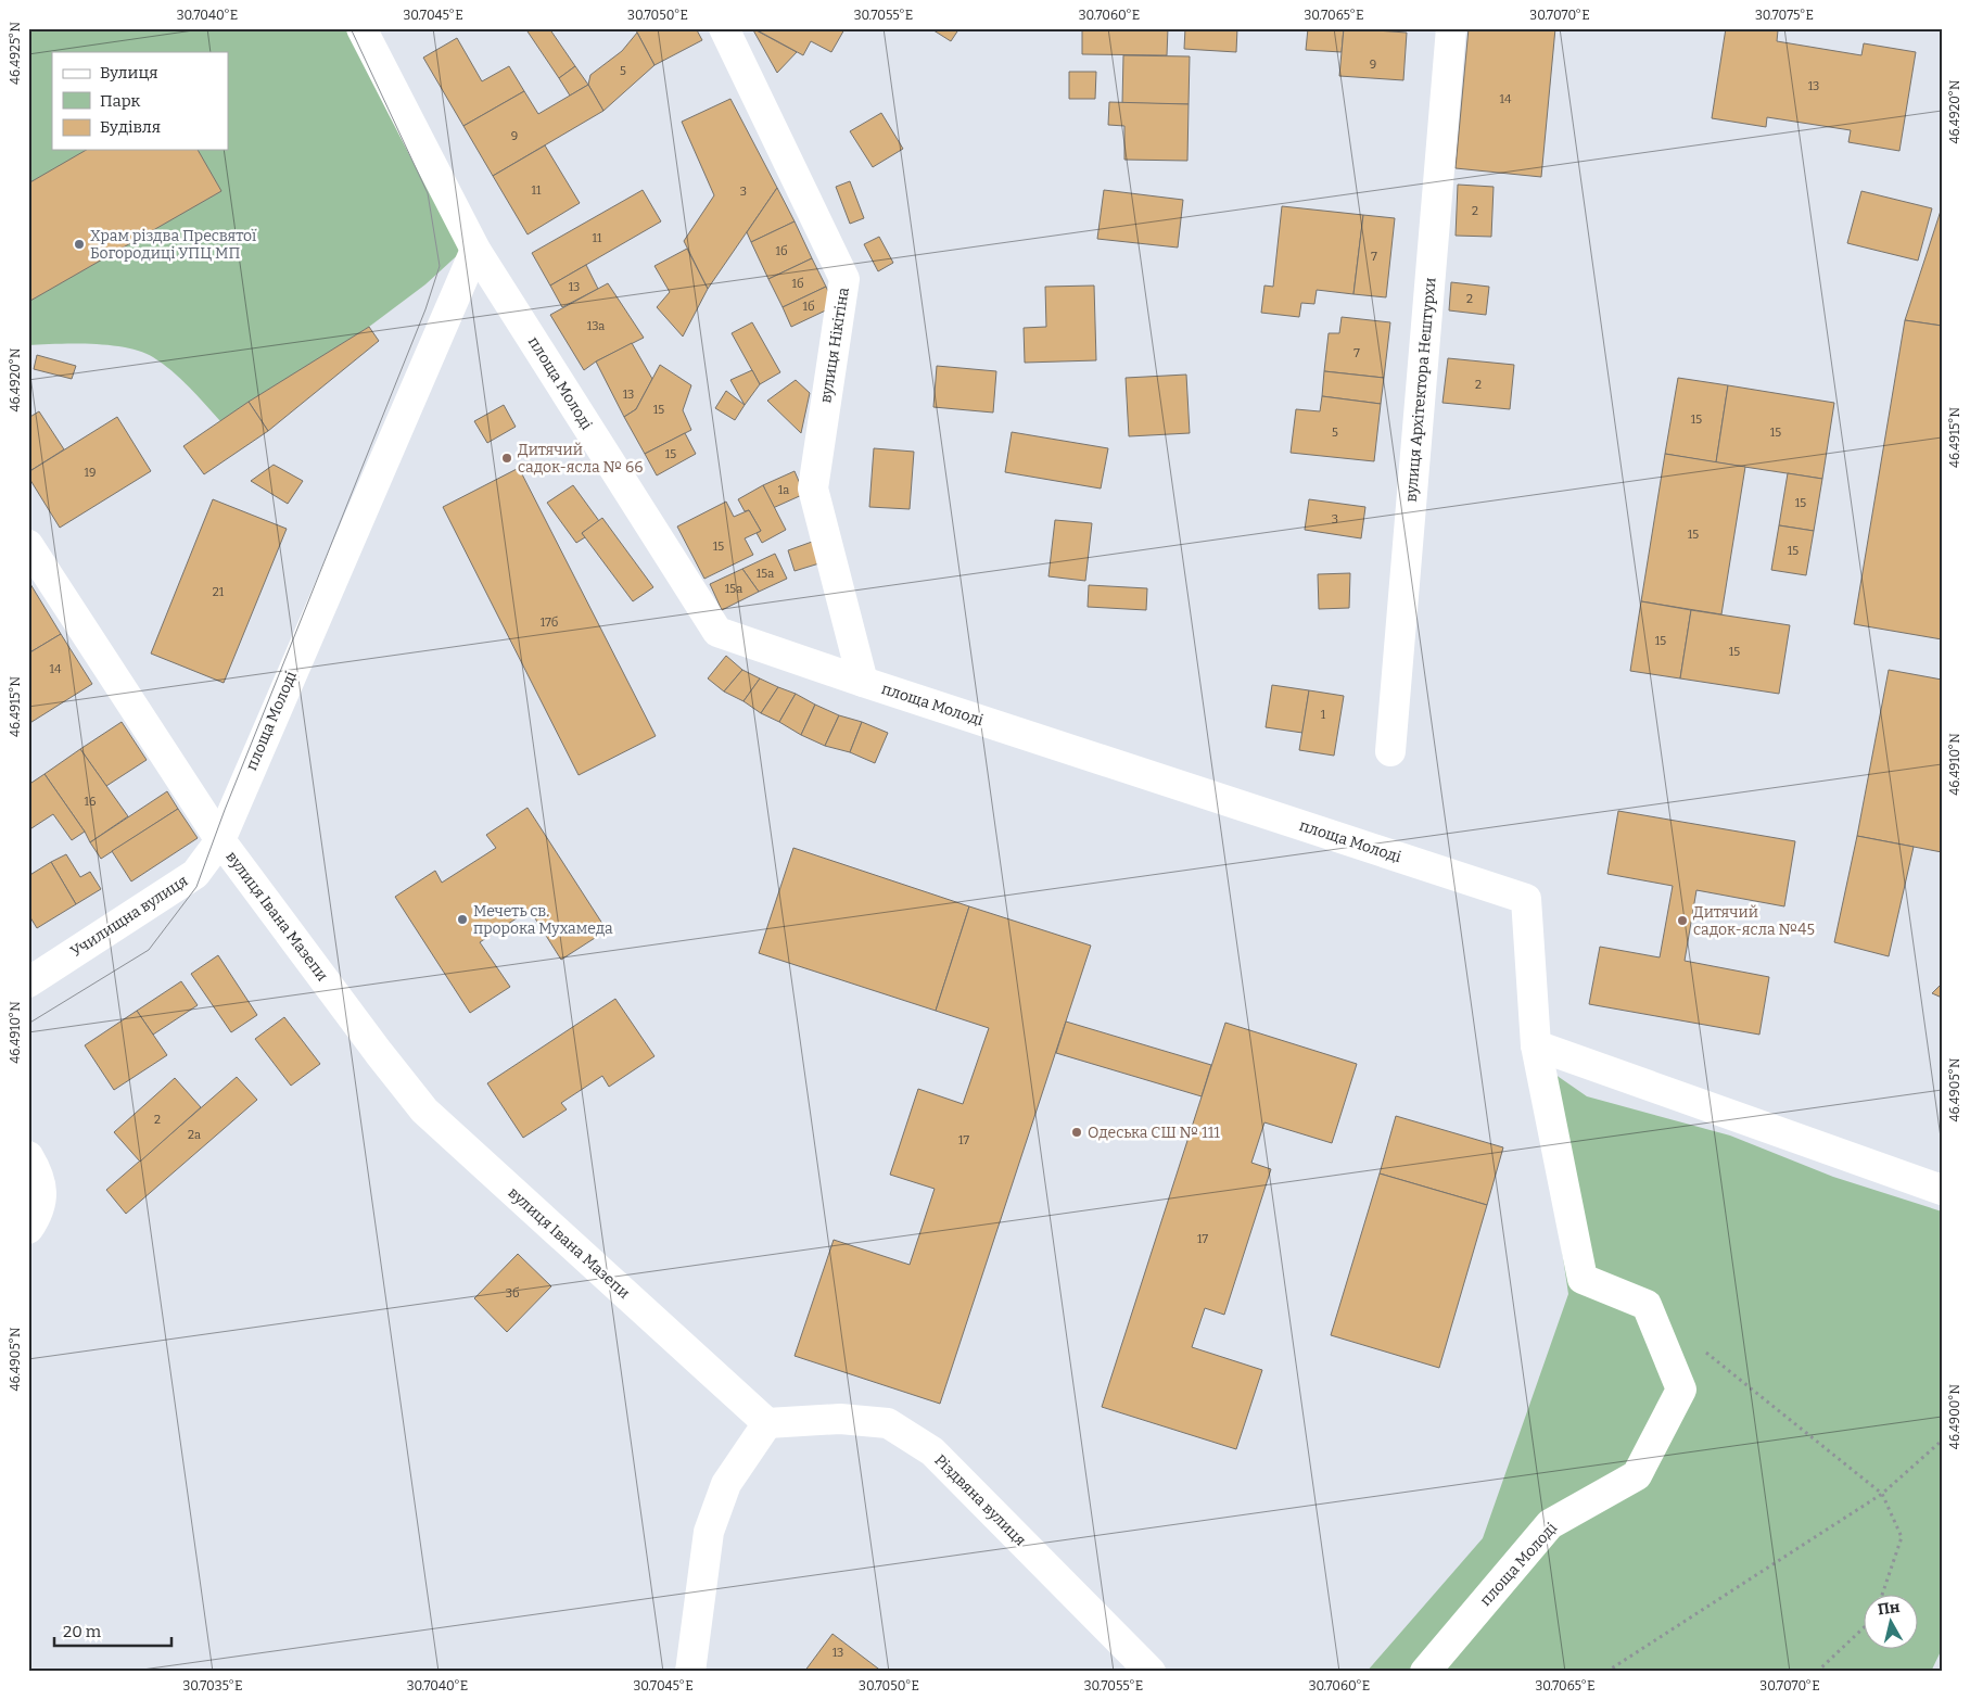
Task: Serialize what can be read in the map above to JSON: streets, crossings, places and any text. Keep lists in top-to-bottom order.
{
  "streets": {
    "street": [
      "вулиця Нікітіна",
      "площа Молоді",
      "вулиця Архітектора Нештурхи",
      "Училищна вулиця",
      "вулиця Івана Мазепи",
      "Різдвяна вулиця"
    ]
  },
  "crossings": [
    ["вулиця Нікітіна", "площа Молоді"],
    ["площа Молоді", "Училищна вулиця"],
    ["площа Молоді", "вулиця Івана Мазепи"],
    ["Училищна вулиця", "вулиця Івана Мазепи"],
    ["вулиця Івана Мазепи", "Різдвяна вулиця"]
  ],
  "places": [
    "Храм різдва Пресвятої Богородиці УПЦ МП",
    "Дитячий садок-ясла № 66",
    "Мечеть св. пророка Мухамеда",
    "Дитячий садок-ясла №45",
    "Одеська СШ № 111"
  ],
  "house_numbers": [
    "9",
    "5",
    "13",
    "14",
    "9",
    "11",
    "3",
    "2",
    "11",
    "1б",
    "7",
    "1б",
    "13",
    "2",
    "1б",
    "13а",
    "7",
    "2",
    "13",
    "15",
    "15",
    "5",
    "15",
    "15",
    "19",
    "1а",
    "15",
    "3",
    "15",
    "15",
    "15",
    "15а",
    "15а",
    "21",
    "17б",
    "15",
    "15",
    "14",
    "1",
    "16",
    "2",
    "2а",
    "17",
    "17",
    "3б",
    "13"
  ],
  "legend": ["Вулиця", "Парк", "Будівля"],
  "scale_bar": "20 m",
  "north": "top",
  "coordinates": [
    "30.7040°E",
    "30.7045°E",
    "30.7050°E",
    "30.7055°E",
    "30.7060°E",
    "30.7065°E",
    "30.7070°E",
    "30.7075°E",
    "46.4925°N",
    "46.4920°N",
    "46.4915°N",
    "46.4910°N",
    "46.4905°N",
    "46.4900°N",
    "30.7035°E"
  ]
}
